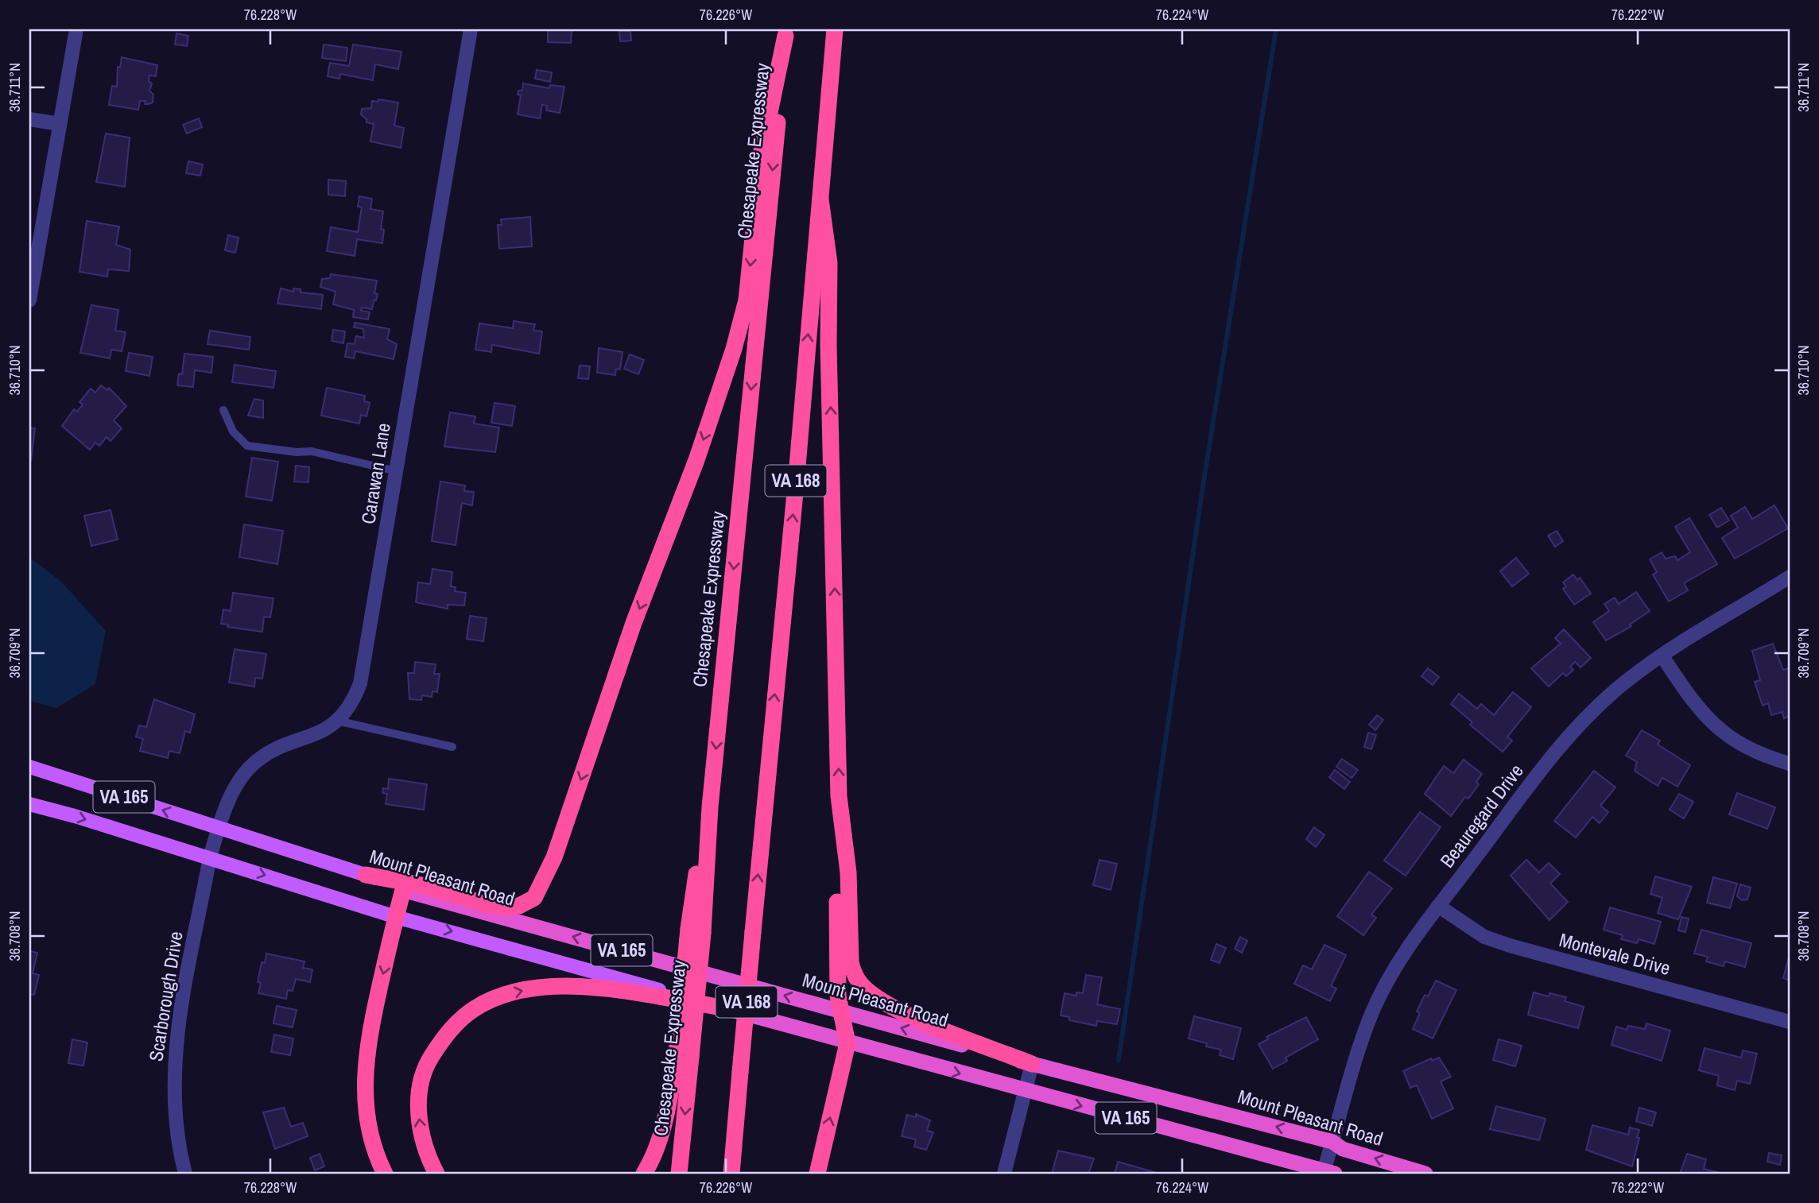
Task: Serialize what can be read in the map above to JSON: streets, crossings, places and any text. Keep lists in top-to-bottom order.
{
  "streets": {
    "highway": [
      "Chesapeake Expressway",
      "VA 168",
      "VA 165",
      "Mount Pleasant Road"
    ],
    "street": [
      "Carawan Lane",
      "Beauregard Drive",
      "Montevale Drive",
      "Scarborough Drive"
    ]
  },
  "crossings": [
    ["Carawan Lane", "VA 165"],
    ["Carawan Lane", "Mount Pleasant Road"],
    ["Carawan Lane", "Scarborough Drive"],
    ["VA 165", "Beauregard Drive"],
    ["VA 165", "Scarborough Drive"],
    ["Beauregard Drive", "Mount Pleasant Road"],
    ["Beauregard Drive", "Montevale Drive"]
  ],
  "coordinates": [
    "76.228°W",
    "76.226°W",
    "76.224°W",
    "76.222°W",
    "36.711°N",
    "36.710°N",
    "36.709°N",
    "36.708°N"
  ]
}
